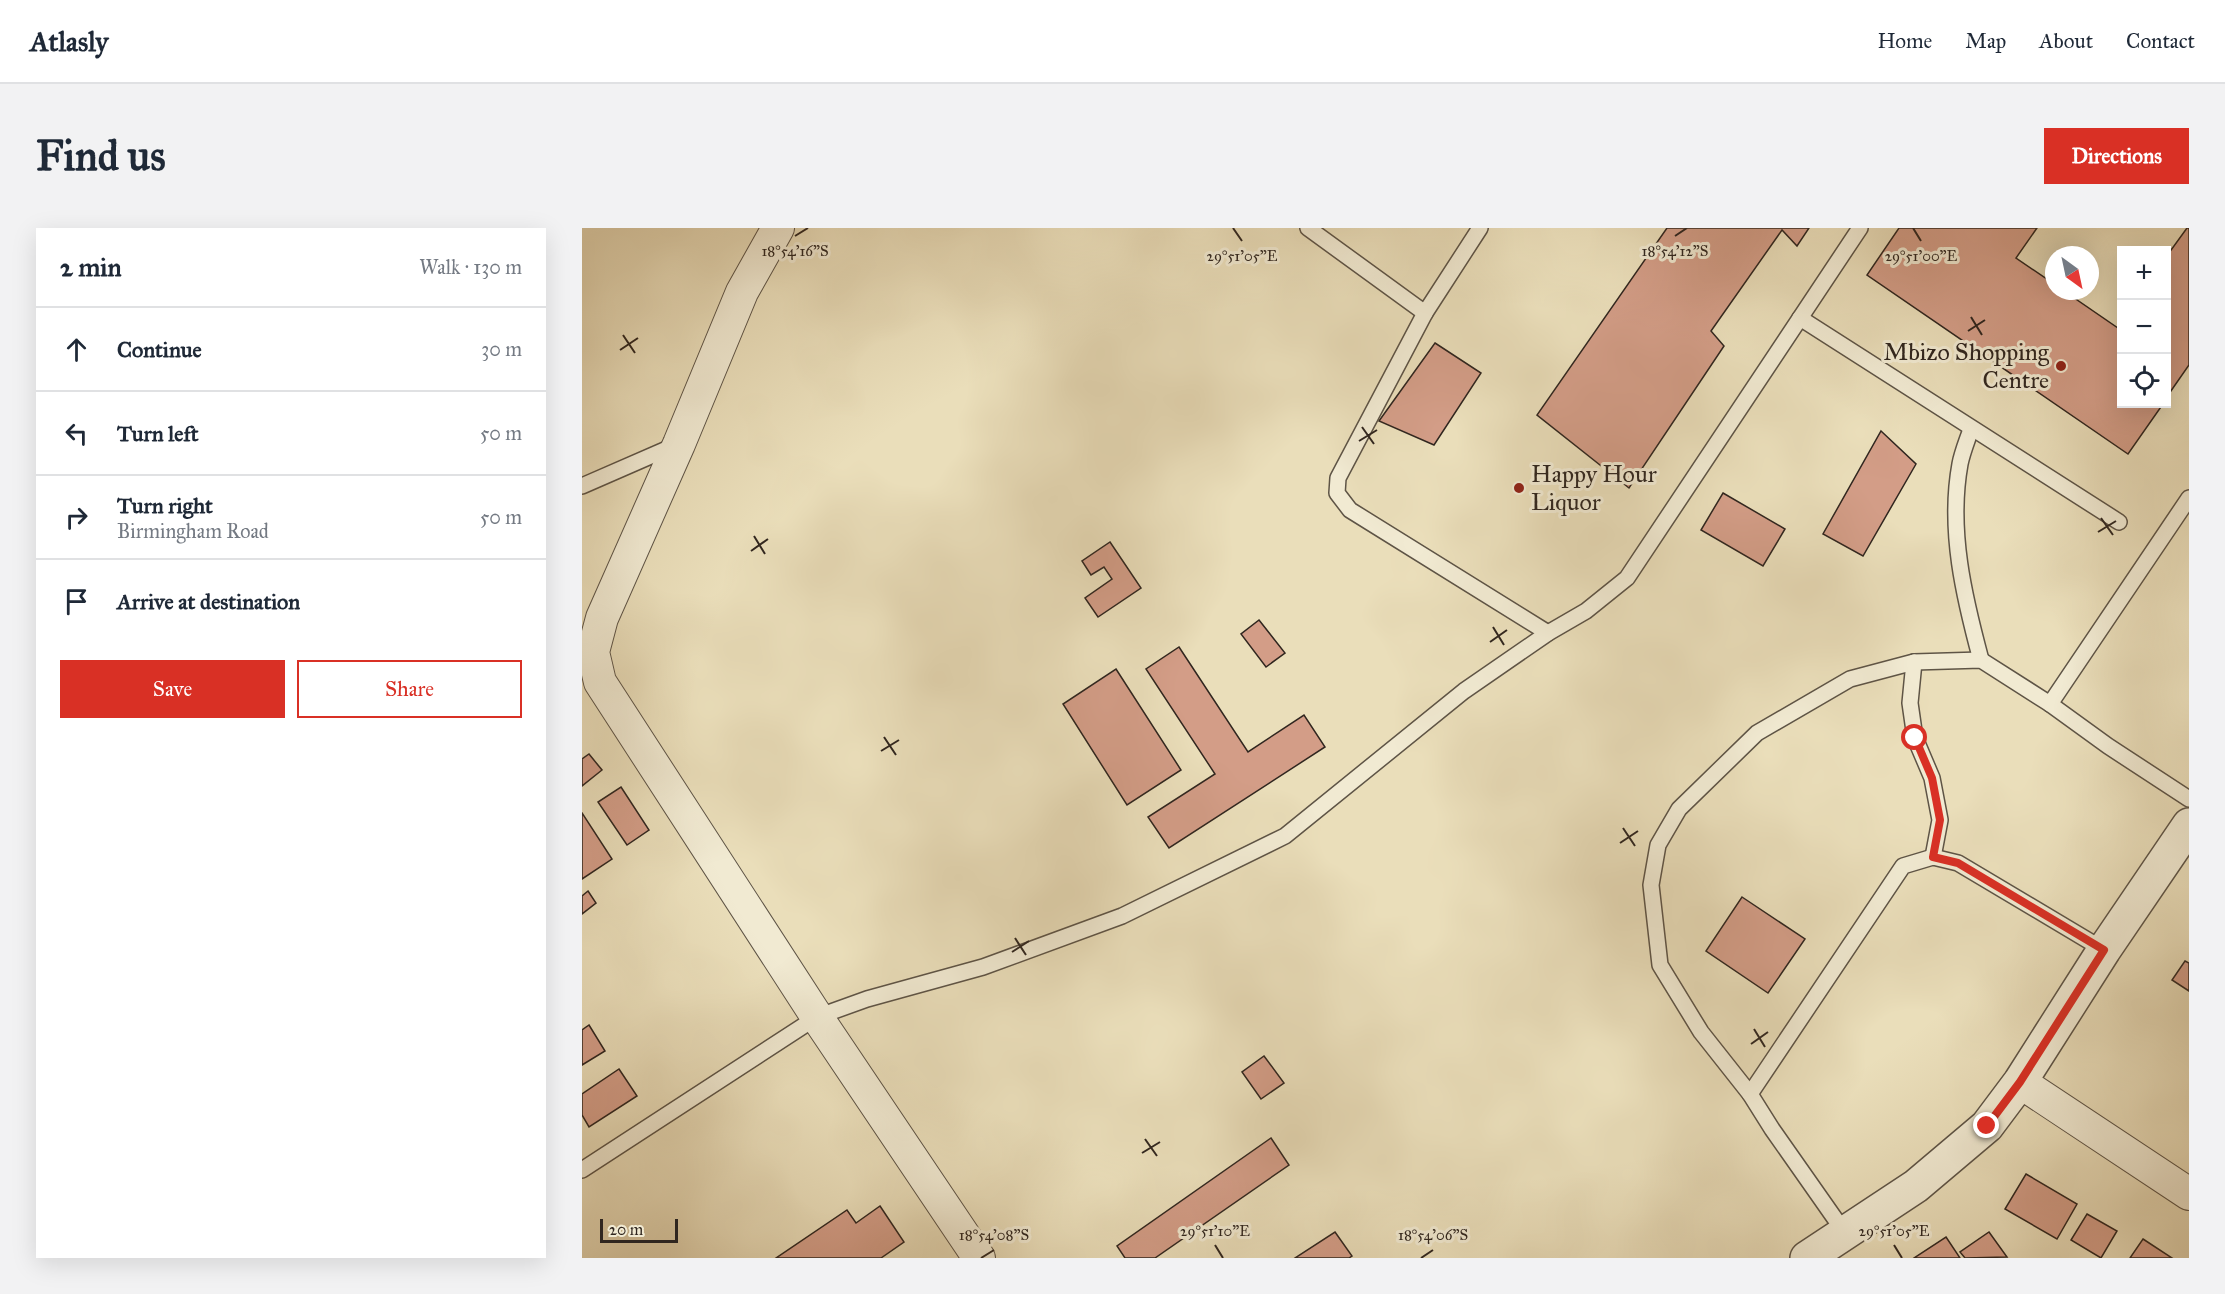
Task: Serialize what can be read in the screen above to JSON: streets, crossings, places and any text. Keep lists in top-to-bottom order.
{
  "places": ["Mbizo Shopping Centre", "Happy Hour Liquor"],
  "scale_bar": "20 m",
  "north": "bottom right",
  "page": {
    "header": "Atlasly",
    "nav": [
      "Home",
      "Map",
      "About",
      "Contact"
    ],
    "buttons": [
      "Directions",
      ["Save", "Share"]
    ],
    "title": "Find us",
    "heading": ["2 min", "Walk · 130 m"],
    "map_buttons": ["+", "−"],
    "list": [
      ["Continue", "30 m"],
      ["Turn left", "50 m"],
      ["Turn right", "Birmingham Road", "50 m"],
      "Arrive at destination"
    ],
    "scale": "20 m"
  },
  "coordinates": [
    "18°54'16\"S",
    "18°54'12\"S",
    "29°51'05\"E",
    "29°51'00\"E",
    "29°51'10\"E",
    "18°54'08\"S",
    "18°54'06\"S"
  ]
}
